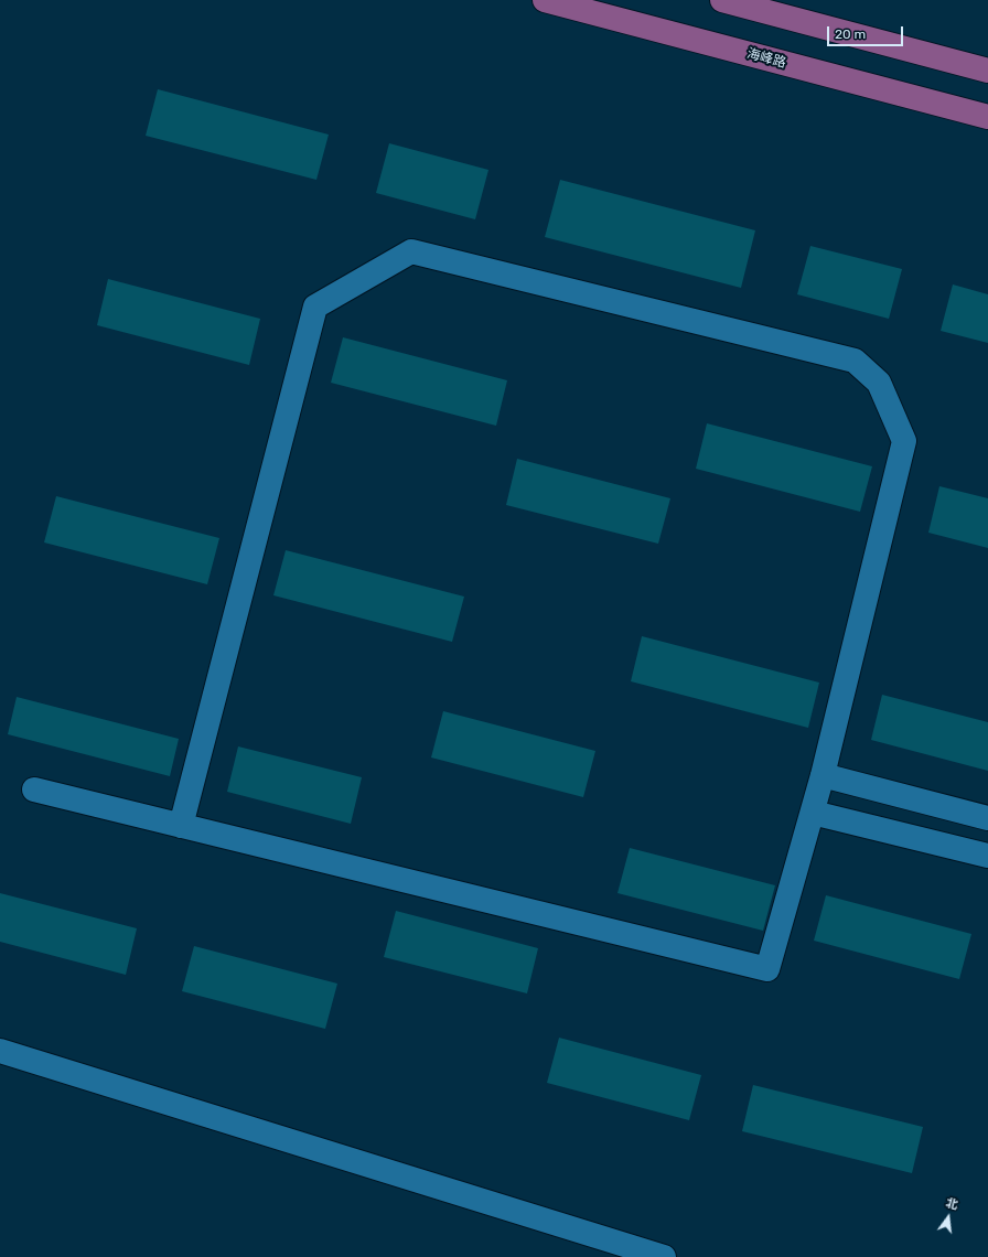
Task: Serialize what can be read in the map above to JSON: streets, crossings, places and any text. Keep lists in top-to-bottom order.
{
  "streets": {
    "main road": ["海峰路"]
  },
  "scale_bar": "20 m",
  "north": "top"
}
